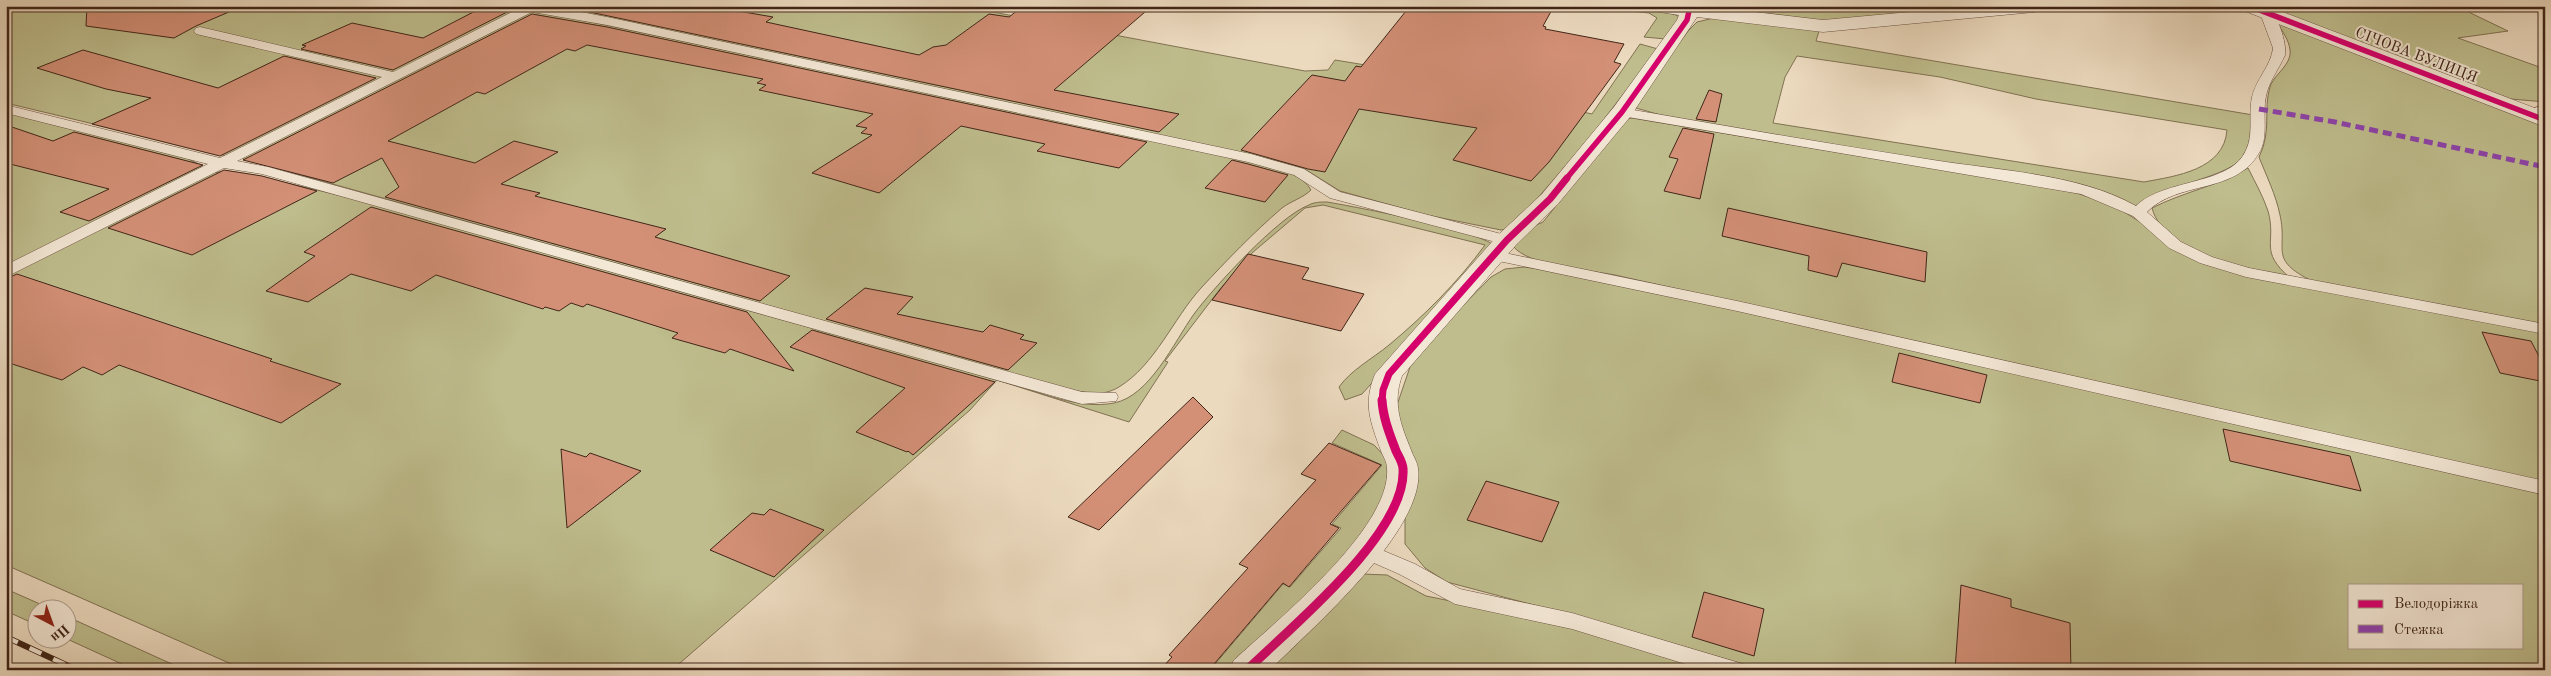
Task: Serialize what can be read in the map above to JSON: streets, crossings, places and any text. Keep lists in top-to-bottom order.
{
  "streets": {
    "street": ["СІЧОВА ВУЛИЦЯ"]
  },
  "legend": ["Велодоріжка", "Стежка"],
  "north": "bottom right"
}
